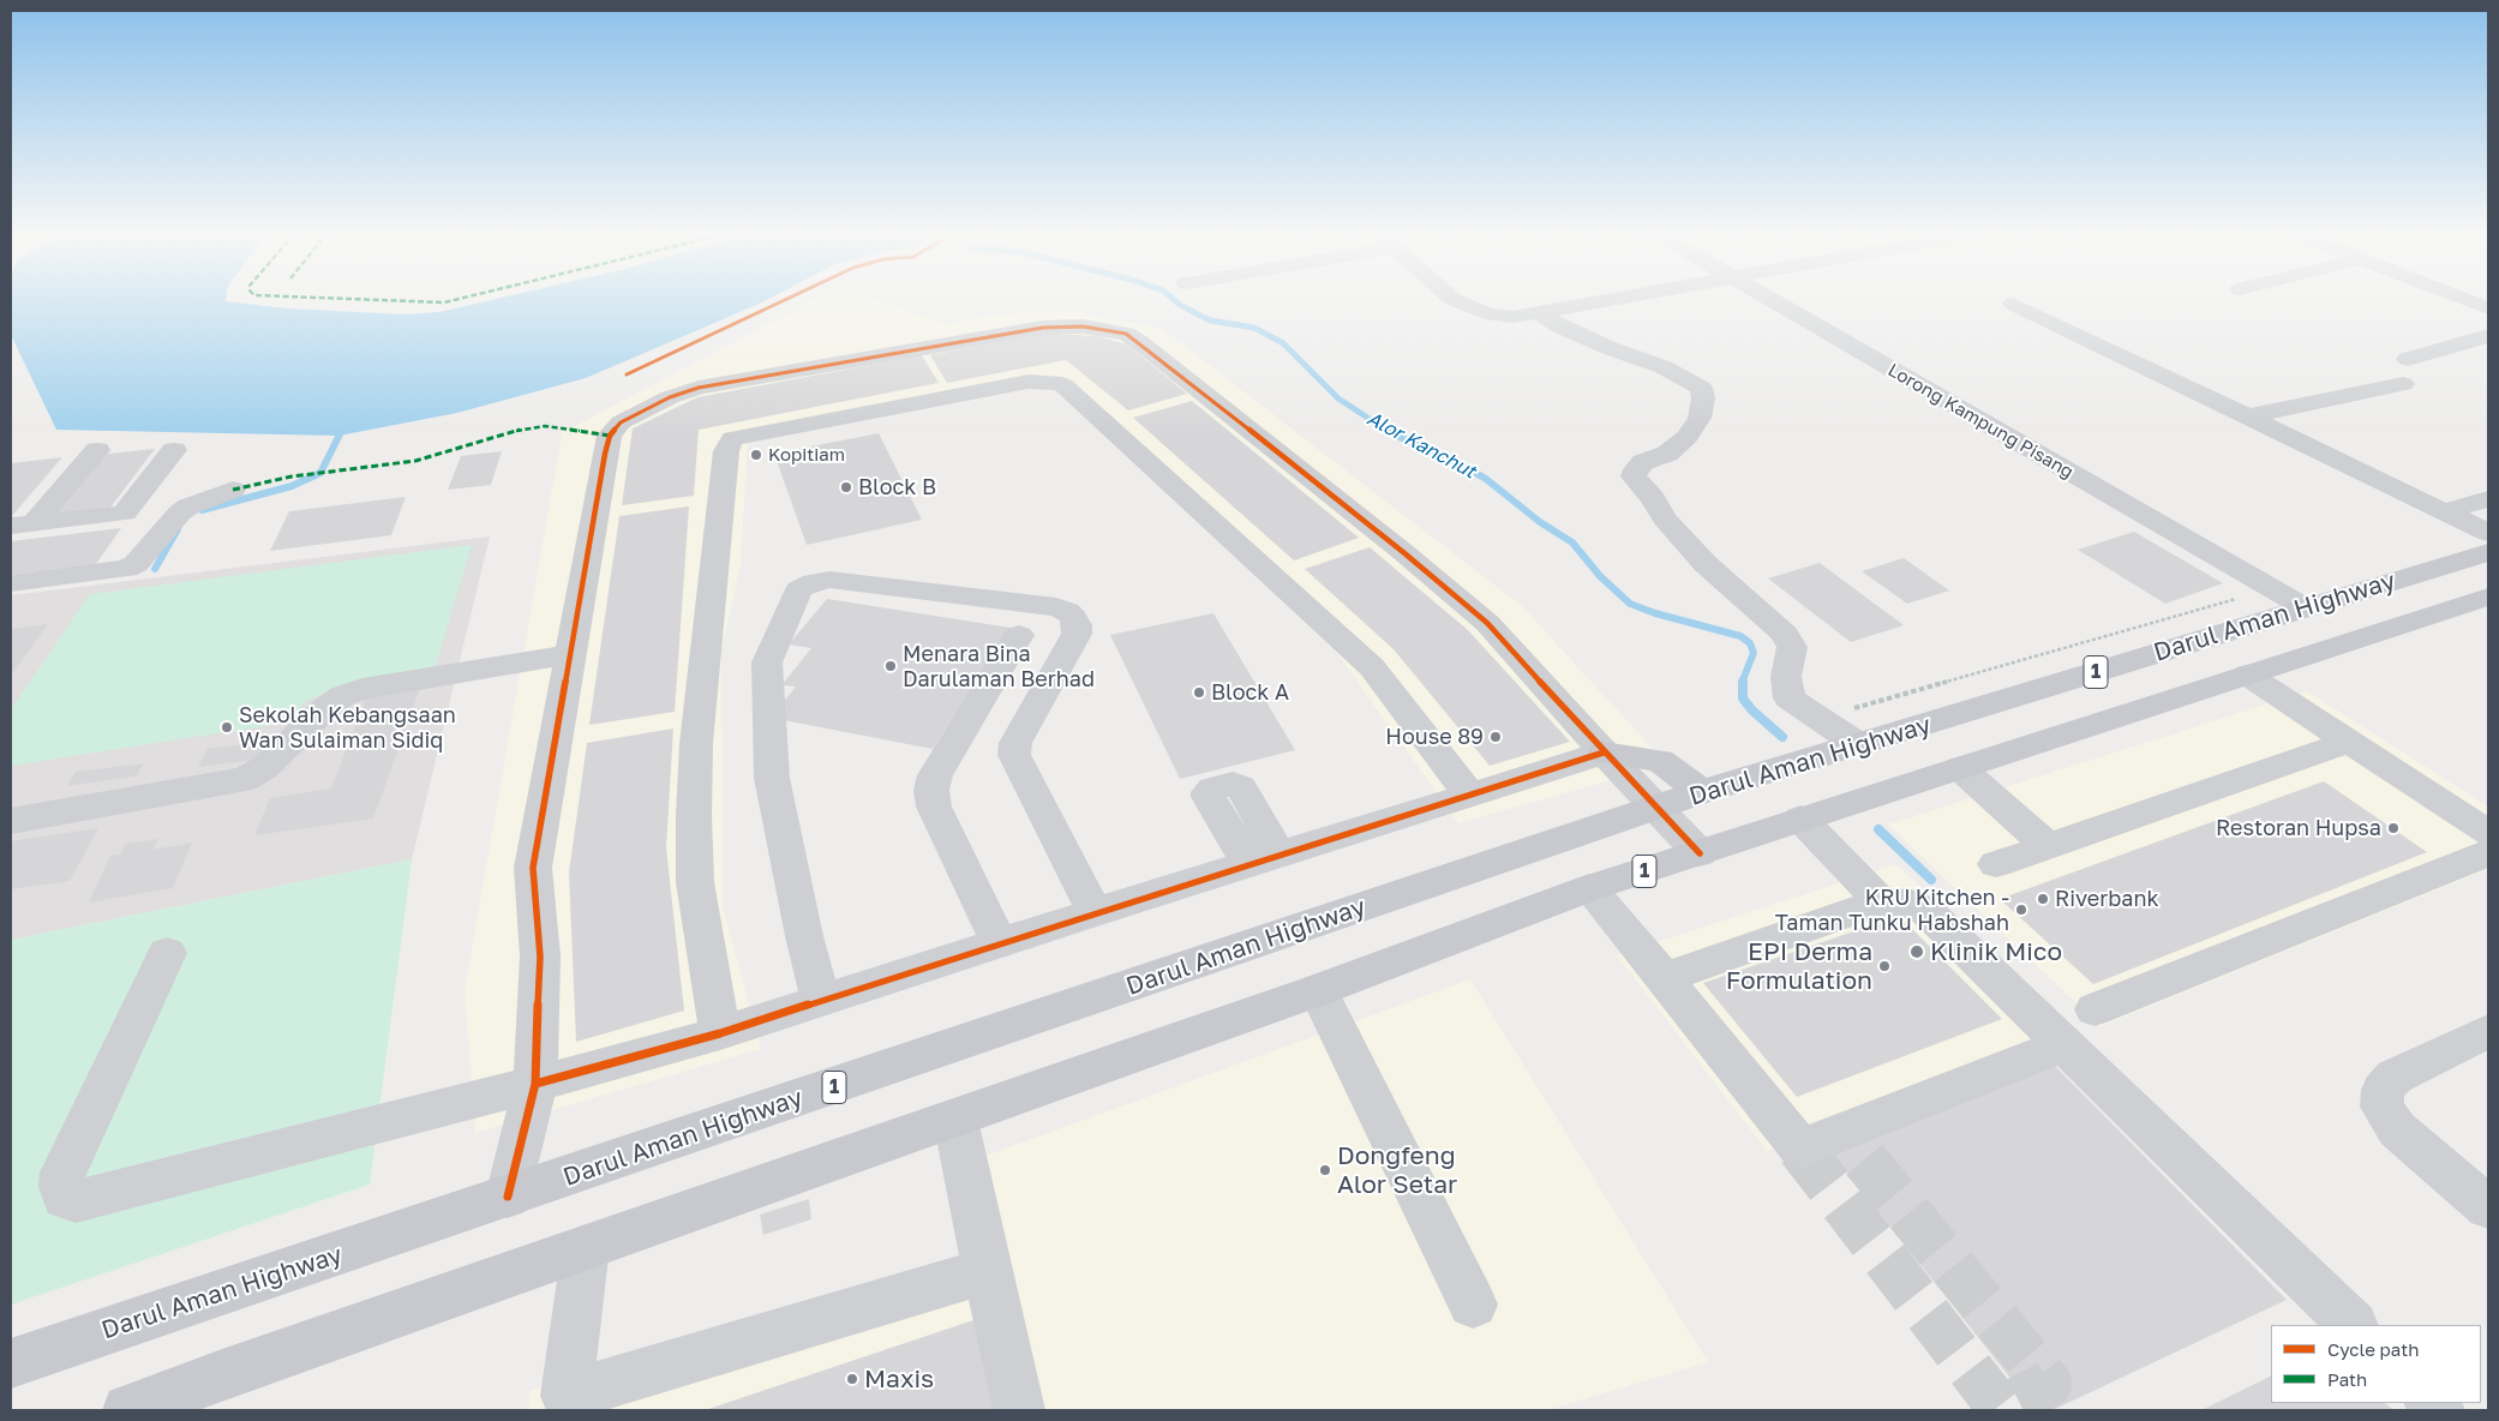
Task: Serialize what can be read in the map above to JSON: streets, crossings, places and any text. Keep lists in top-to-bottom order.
{
  "streets": {
    "main road": ["Darul Aman Highway", "1"],
    "street": ["Lorong Kampung Pisang"]
  },
  "crossings": [
    ["Lorong Kampung Pisang", "Darul Aman Highway"]
  ],
  "water": ["Alor Kanchut"],
  "places": [
    "Kopitiam",
    "Block B",
    "Menara Bina Darulaman Berhad",
    "Block A",
    "Sekolah Kebangsaan Wan Sulaiman Sidiq",
    "House 89",
    "Restoran Hupsa",
    "Riverbank",
    "KRU Kitchen - Taman Tunku Habshah",
    "Klinik Mico",
    "EPI Derma Formulation",
    "Dongfeng Alor Setar",
    "Maxis"
  ],
  "legend": ["Cycle path", "Path"]
}
